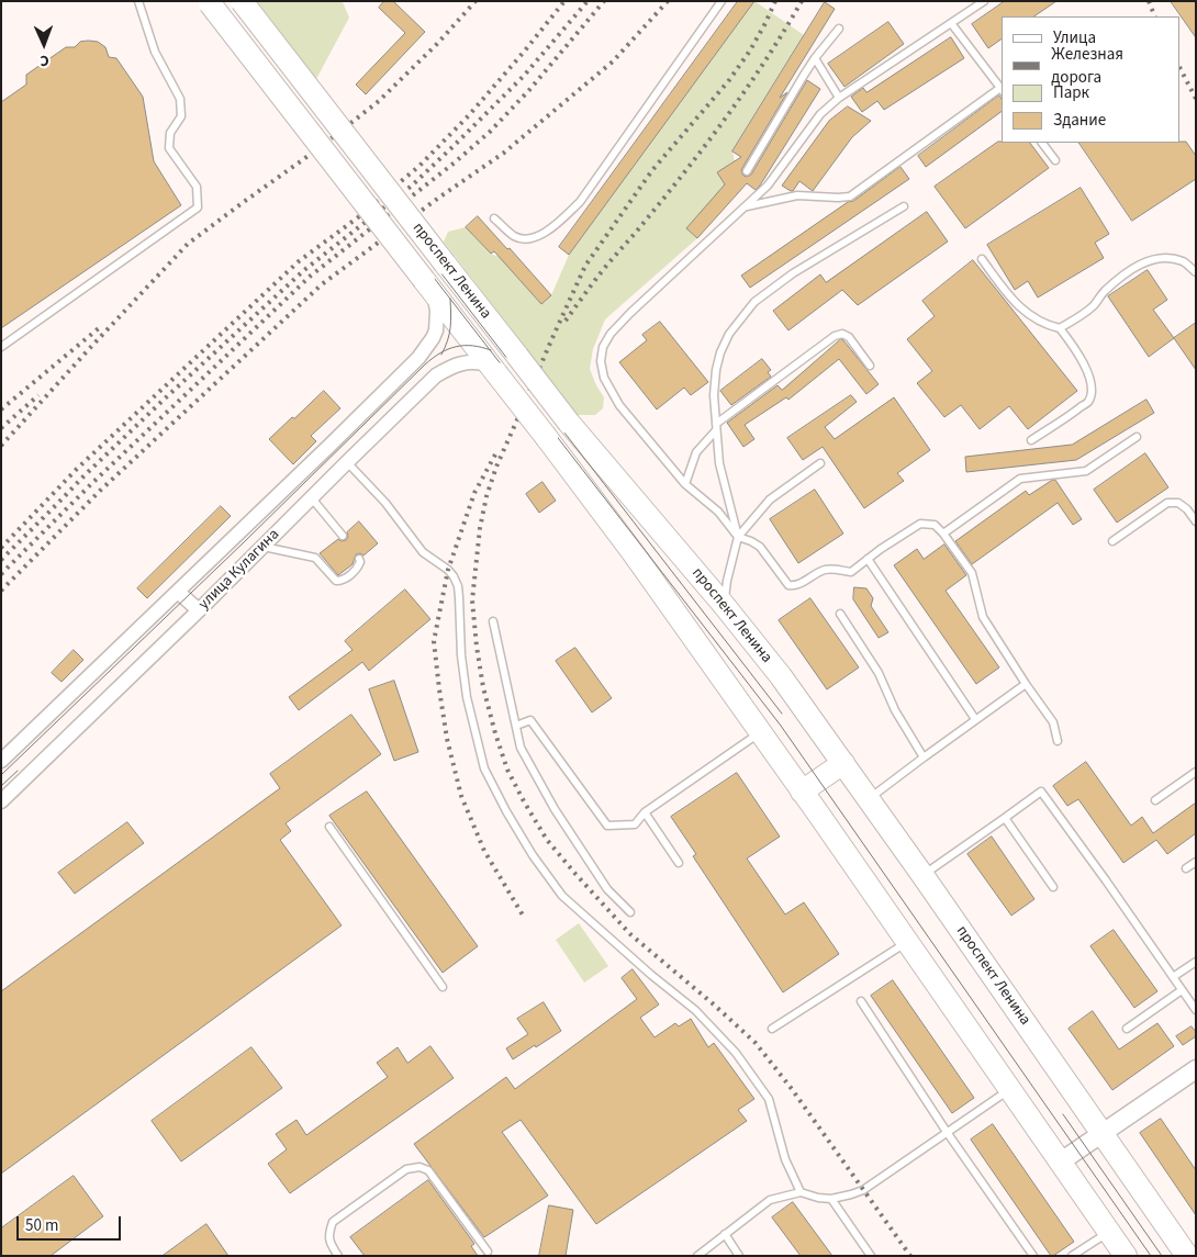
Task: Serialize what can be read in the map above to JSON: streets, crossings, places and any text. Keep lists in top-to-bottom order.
{
  "streets": {
    "main road": ["проспект Ленина"],
    "street": ["улица Кулагина"]
  },
  "crossings": [
    ["проспект Ленина", "улица Кулагина"]
  ],
  "legend": [
    "Улица",
    "Железная дорога",
    "Парк",
    "Здание"
  ],
  "scale_bar": "50 m",
  "north": "bottom"
}
